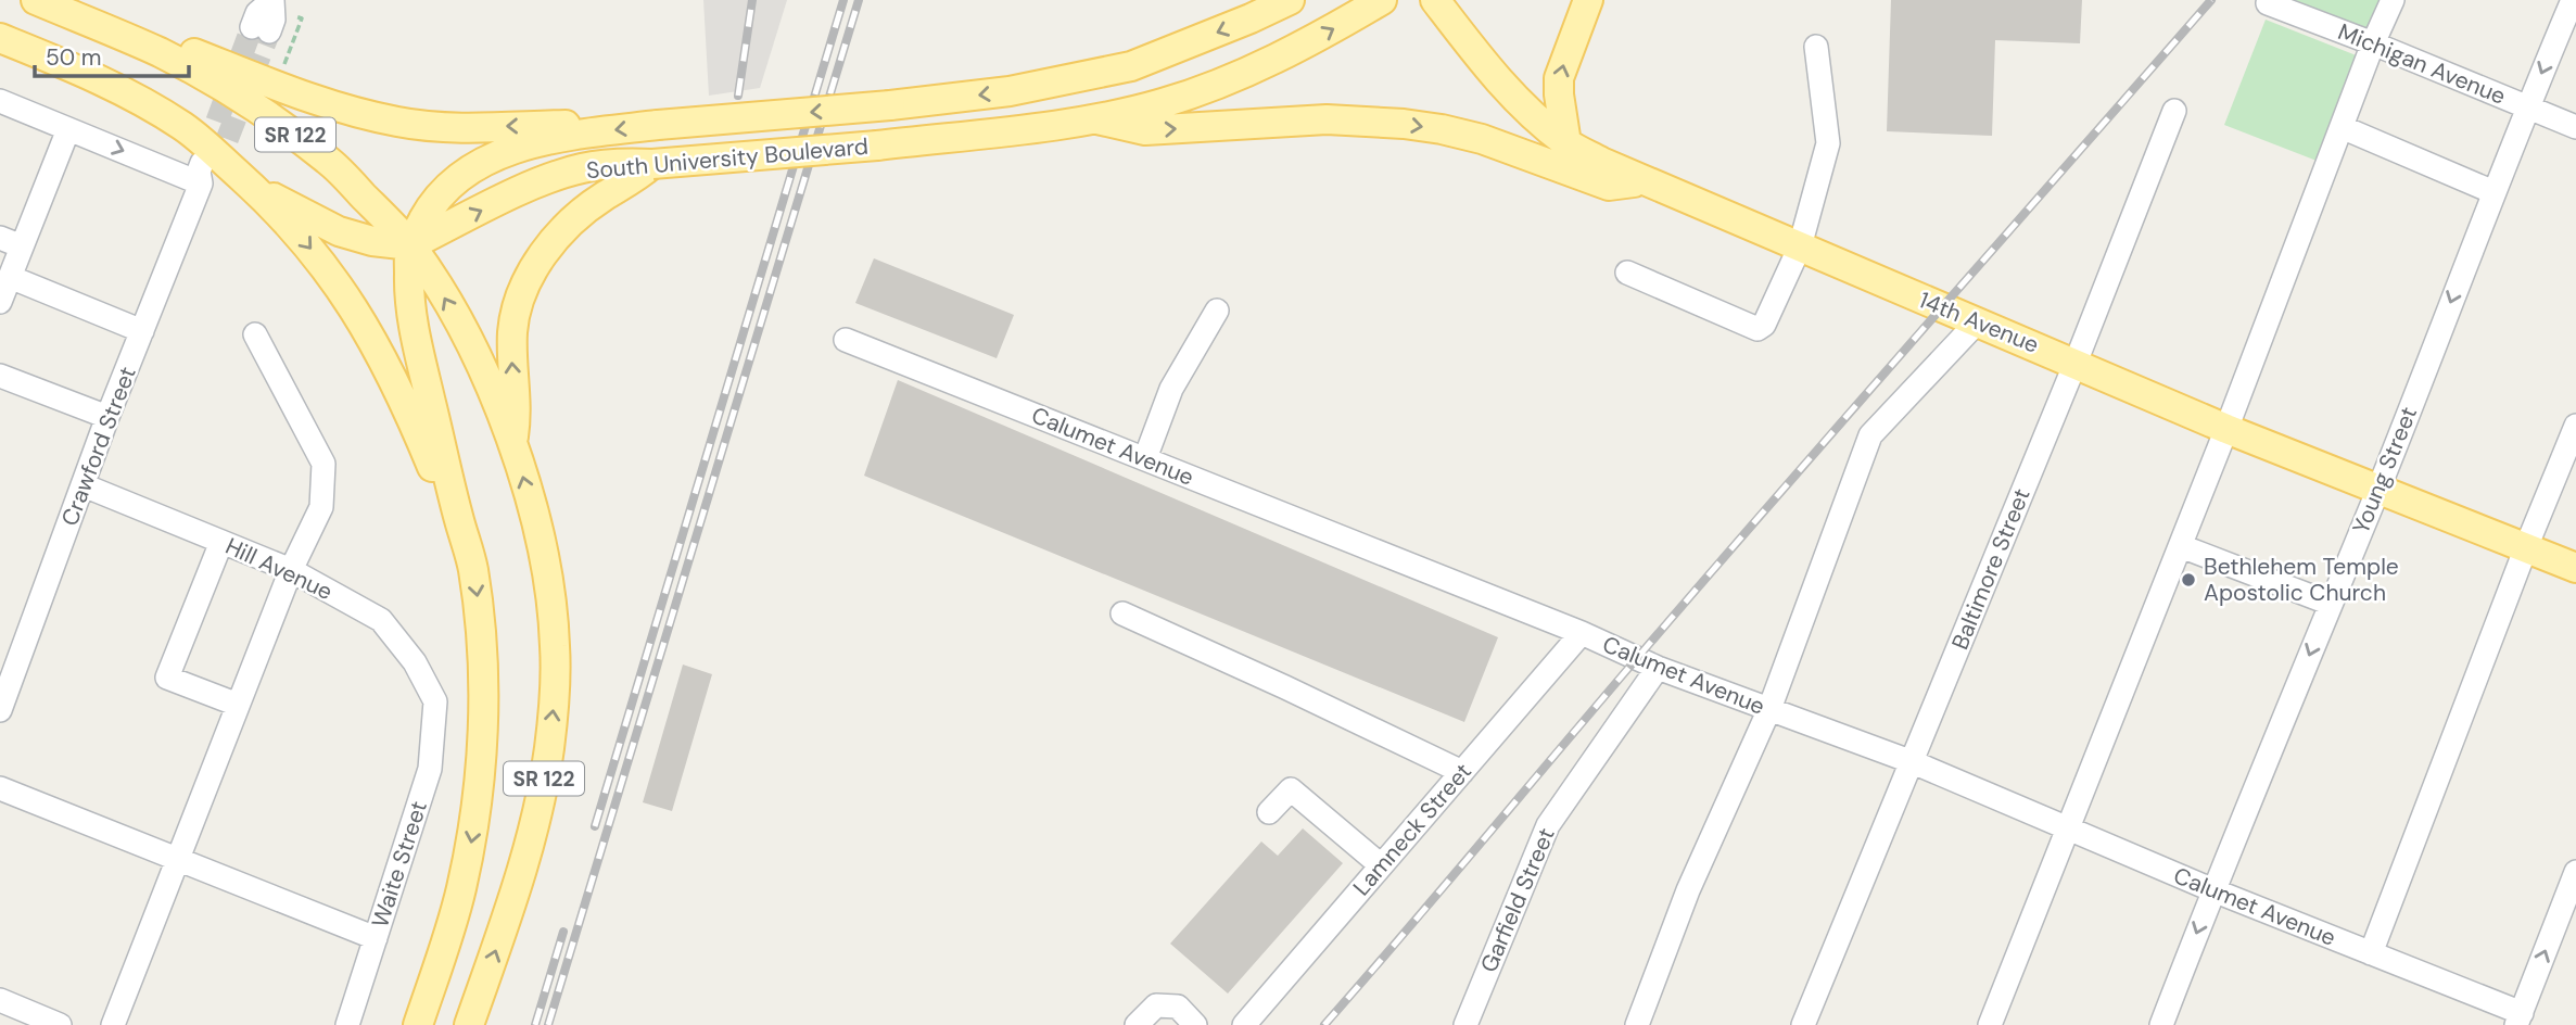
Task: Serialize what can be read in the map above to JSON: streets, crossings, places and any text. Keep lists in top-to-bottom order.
{
  "streets": {
    "main road": ["SR 122", "South University Boulevard", "14th Avenue"],
    "street": [
      "Michigan Avenue",
      "Crawford Street",
      "Calumet Avenue",
      "Young Street",
      "Hill Avenue",
      "Baltimore Street",
      "Lamneck Street",
      "Waite Street",
      "Garfield Street"
    ]
  },
  "crossings": [
    ["Michigan Avenue", "Young Street"],
    ["SR 122", "South University Boulevard"],
    ["14th Avenue", "Young Street"],
    ["14th Avenue", "Baltimore Street"],
    ["Crawford Street", "Hill Avenue"],
    ["Calumet Avenue", "Young Street"],
    ["Calumet Avenue", "Baltimore Street"],
    ["Calumet Avenue", "Lamneck Street"],
    ["Calumet Avenue", "Garfield Street"],
    ["Hill Avenue", "Waite Street"]
  ],
  "places": ["Bethlehem Temple Apostolic Church"],
  "scale_bar": "50 m"
}
